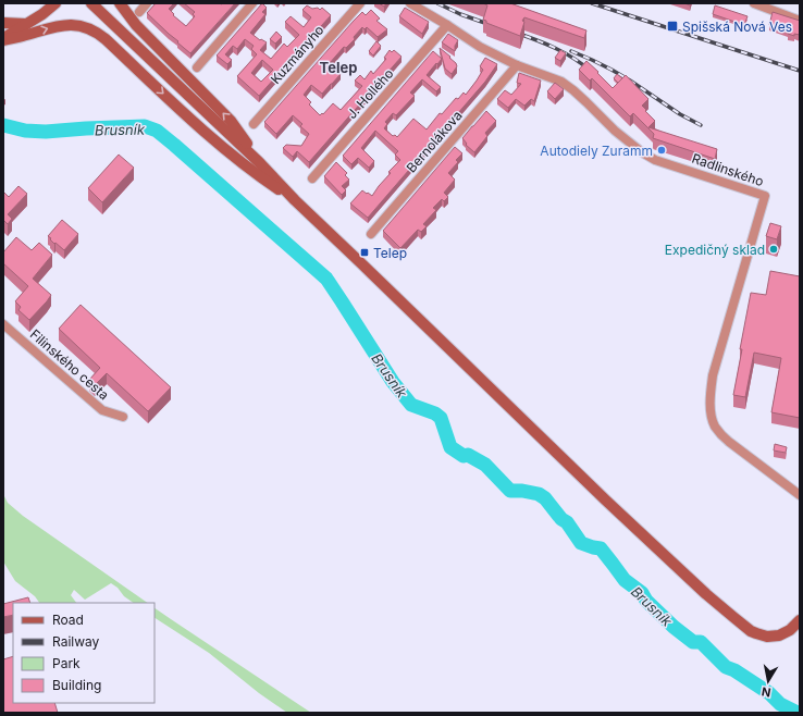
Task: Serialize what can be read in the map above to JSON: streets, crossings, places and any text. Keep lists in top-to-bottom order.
{
  "streets": {
    "street": [
      "Kuzmányho",
      "J. Hollého",
      "Bernolákova",
      "Radlinského",
      "Filinského cesta"
    ]
  },
  "crossings": [
    ["J. Hollého", "Radlinského"],
    ["Bernolákova", "Radlinského"]
  ],
  "districts": ["Telep"],
  "water": ["Brusník"],
  "places": {
    "transit": ["Spišská Nová Ves", "Telep"],
    "other": ["Autodiely Zuramm", "Expedičný sklad"]
  },
  "legend": [
    "Road",
    "Railway",
    "Park",
    "Building"
  ],
  "north": "bottom"
}
